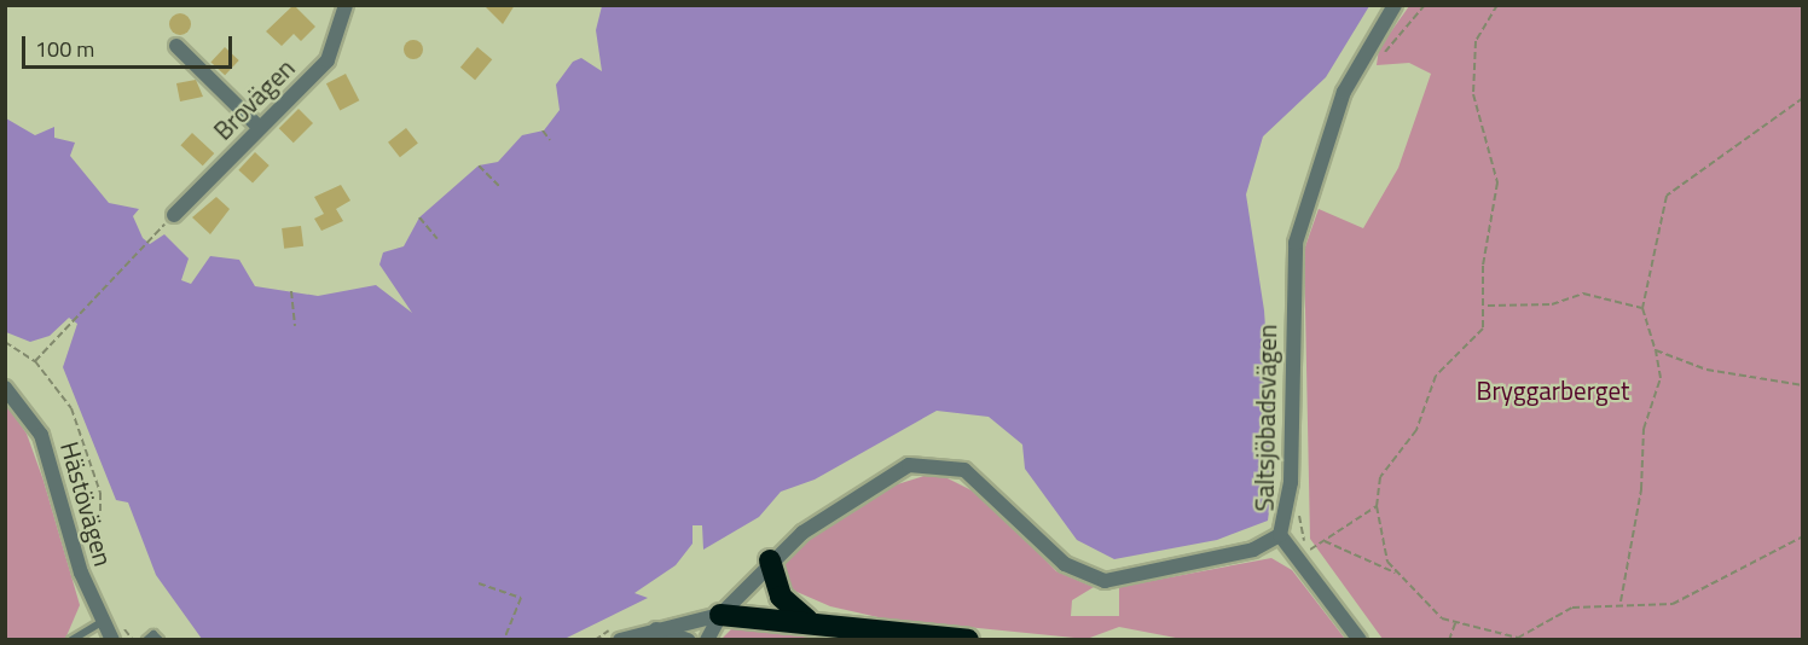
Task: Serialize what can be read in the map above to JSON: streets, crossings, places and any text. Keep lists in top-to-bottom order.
{
  "streets": {
    "street": ["Brovägen", "Saltsjöbadsvägen", "Hästövägen"]
  },
  "parks": ["Bryggarberget"],
  "scale_bar": "100 m"
}
